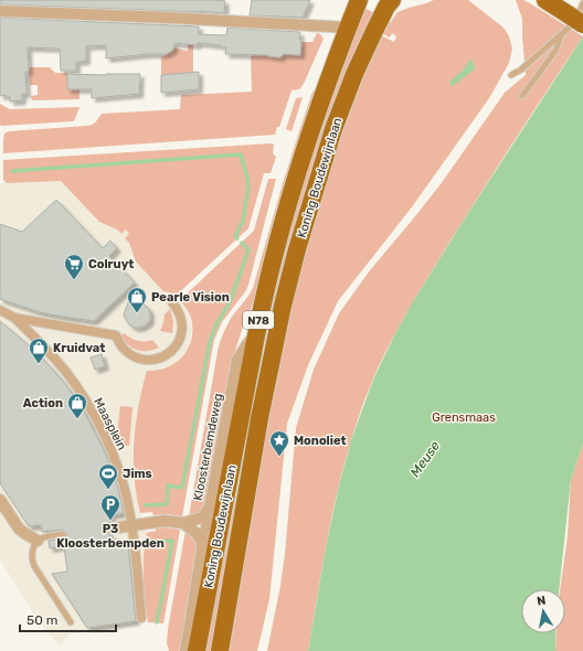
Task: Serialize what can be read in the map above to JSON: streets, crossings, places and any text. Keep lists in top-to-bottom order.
{
  "streets": {
    "main road": ["Koning Boudewijnlaan", "N78"],
    "street": ["Maasplein", "Kloosterbemdeweg"]
  },
  "crossings": [
    ["Koning Boudewijnlaan", "Kloosterbemdeweg"]
  ],
  "water": ["Meuse"],
  "parks": ["Grensmaas"],
  "places": {
    "supermarket": ["Colruyt"],
    "shop": ["Pearle Vision", "Kruidvat", "Action"],
    "place": ["Monoliet"],
    "sports": ["Jims"],
    "parking": ["P3 Kloosterbempden"]
  },
  "scale_bar": "50 m",
  "north": "top"
}
